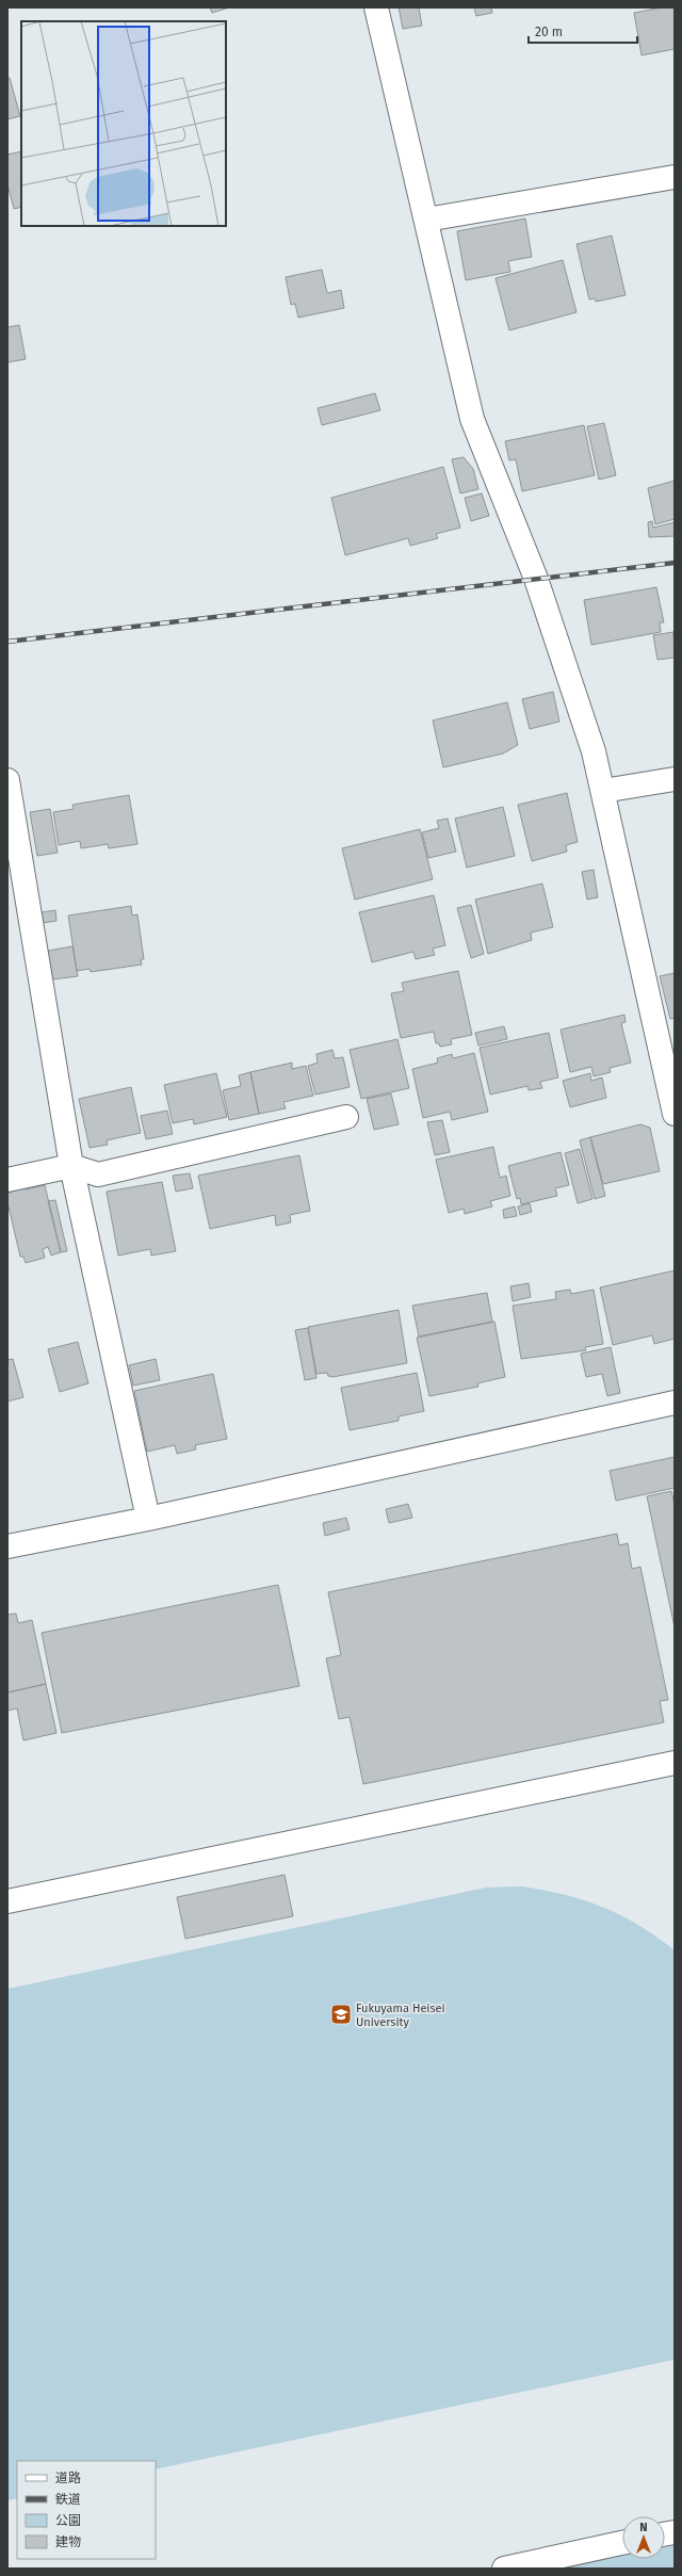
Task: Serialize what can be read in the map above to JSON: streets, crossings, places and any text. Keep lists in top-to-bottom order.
{
  "places": {
    "school or university": ["Fukuyama Heisei University"]
  },
  "legend": [
    "道路",
    "鉄道",
    "公園",
    "建物"
  ],
  "scale_bar": "20 m",
  "north": "top"
}
